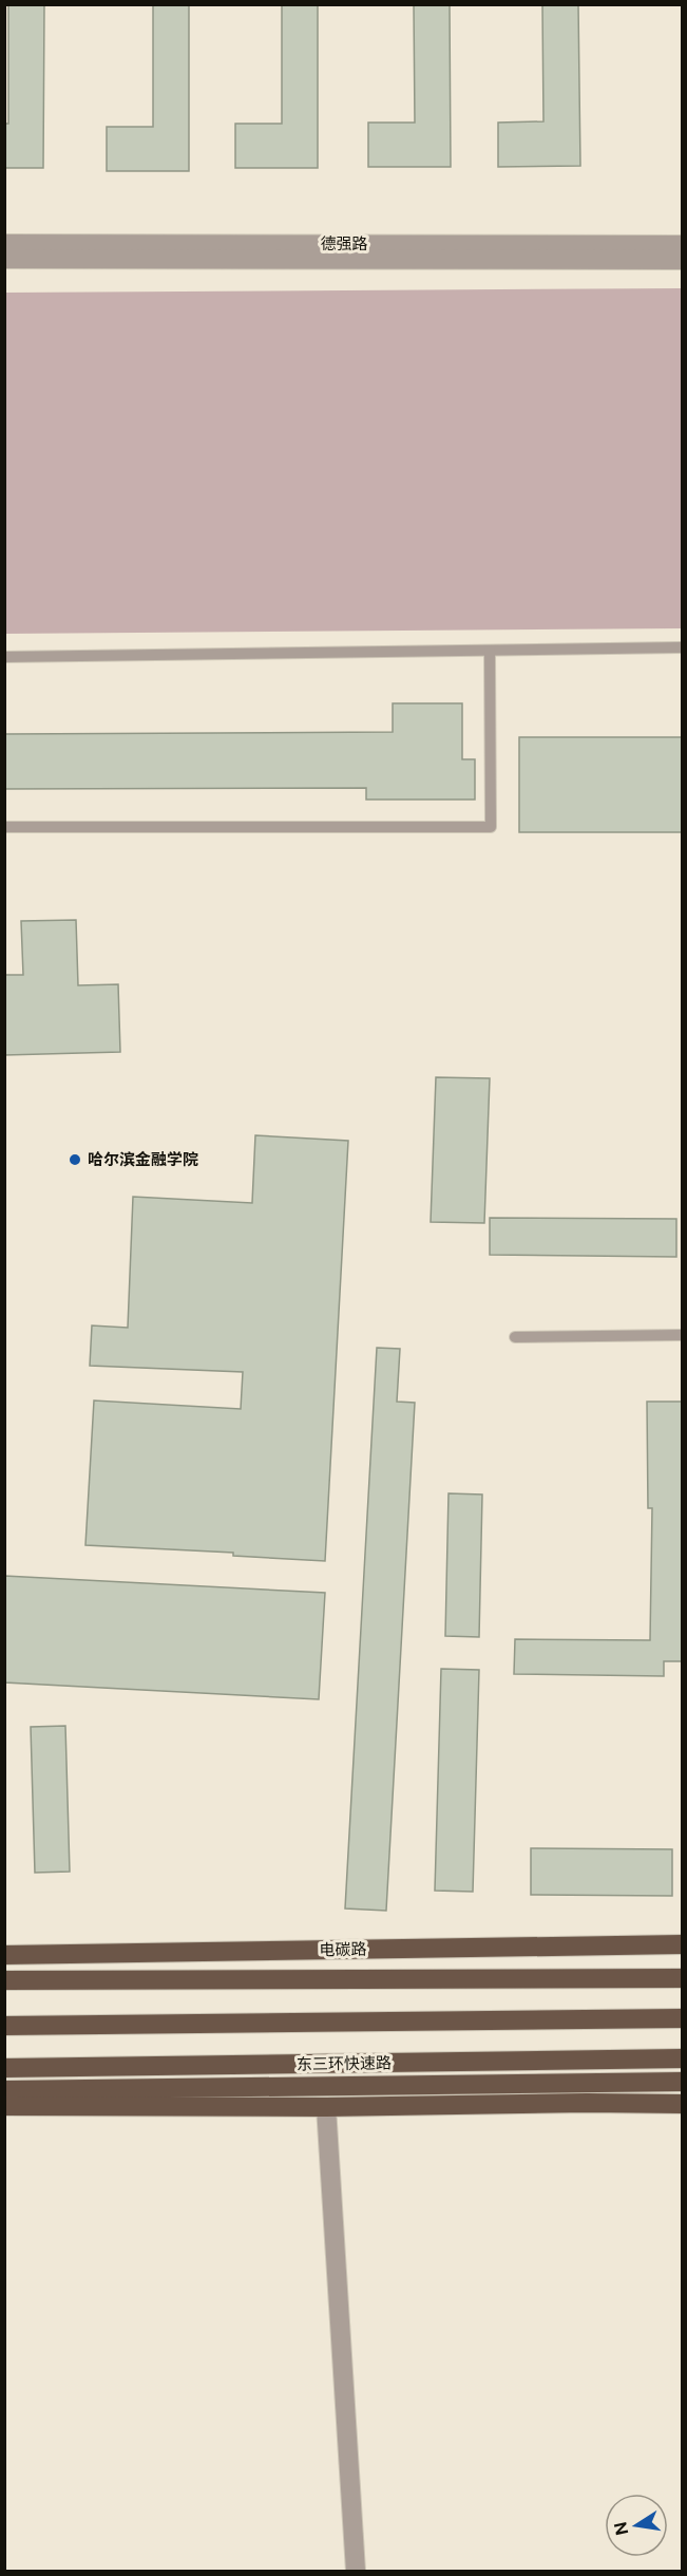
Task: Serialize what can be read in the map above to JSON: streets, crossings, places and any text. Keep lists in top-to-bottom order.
{
  "streets": {
    "highway": ["电碳路", "东三环快速路"],
    "street": ["德强路"]
  },
  "places": ["哈尔滨金融学院"],
  "north": "left"
}
